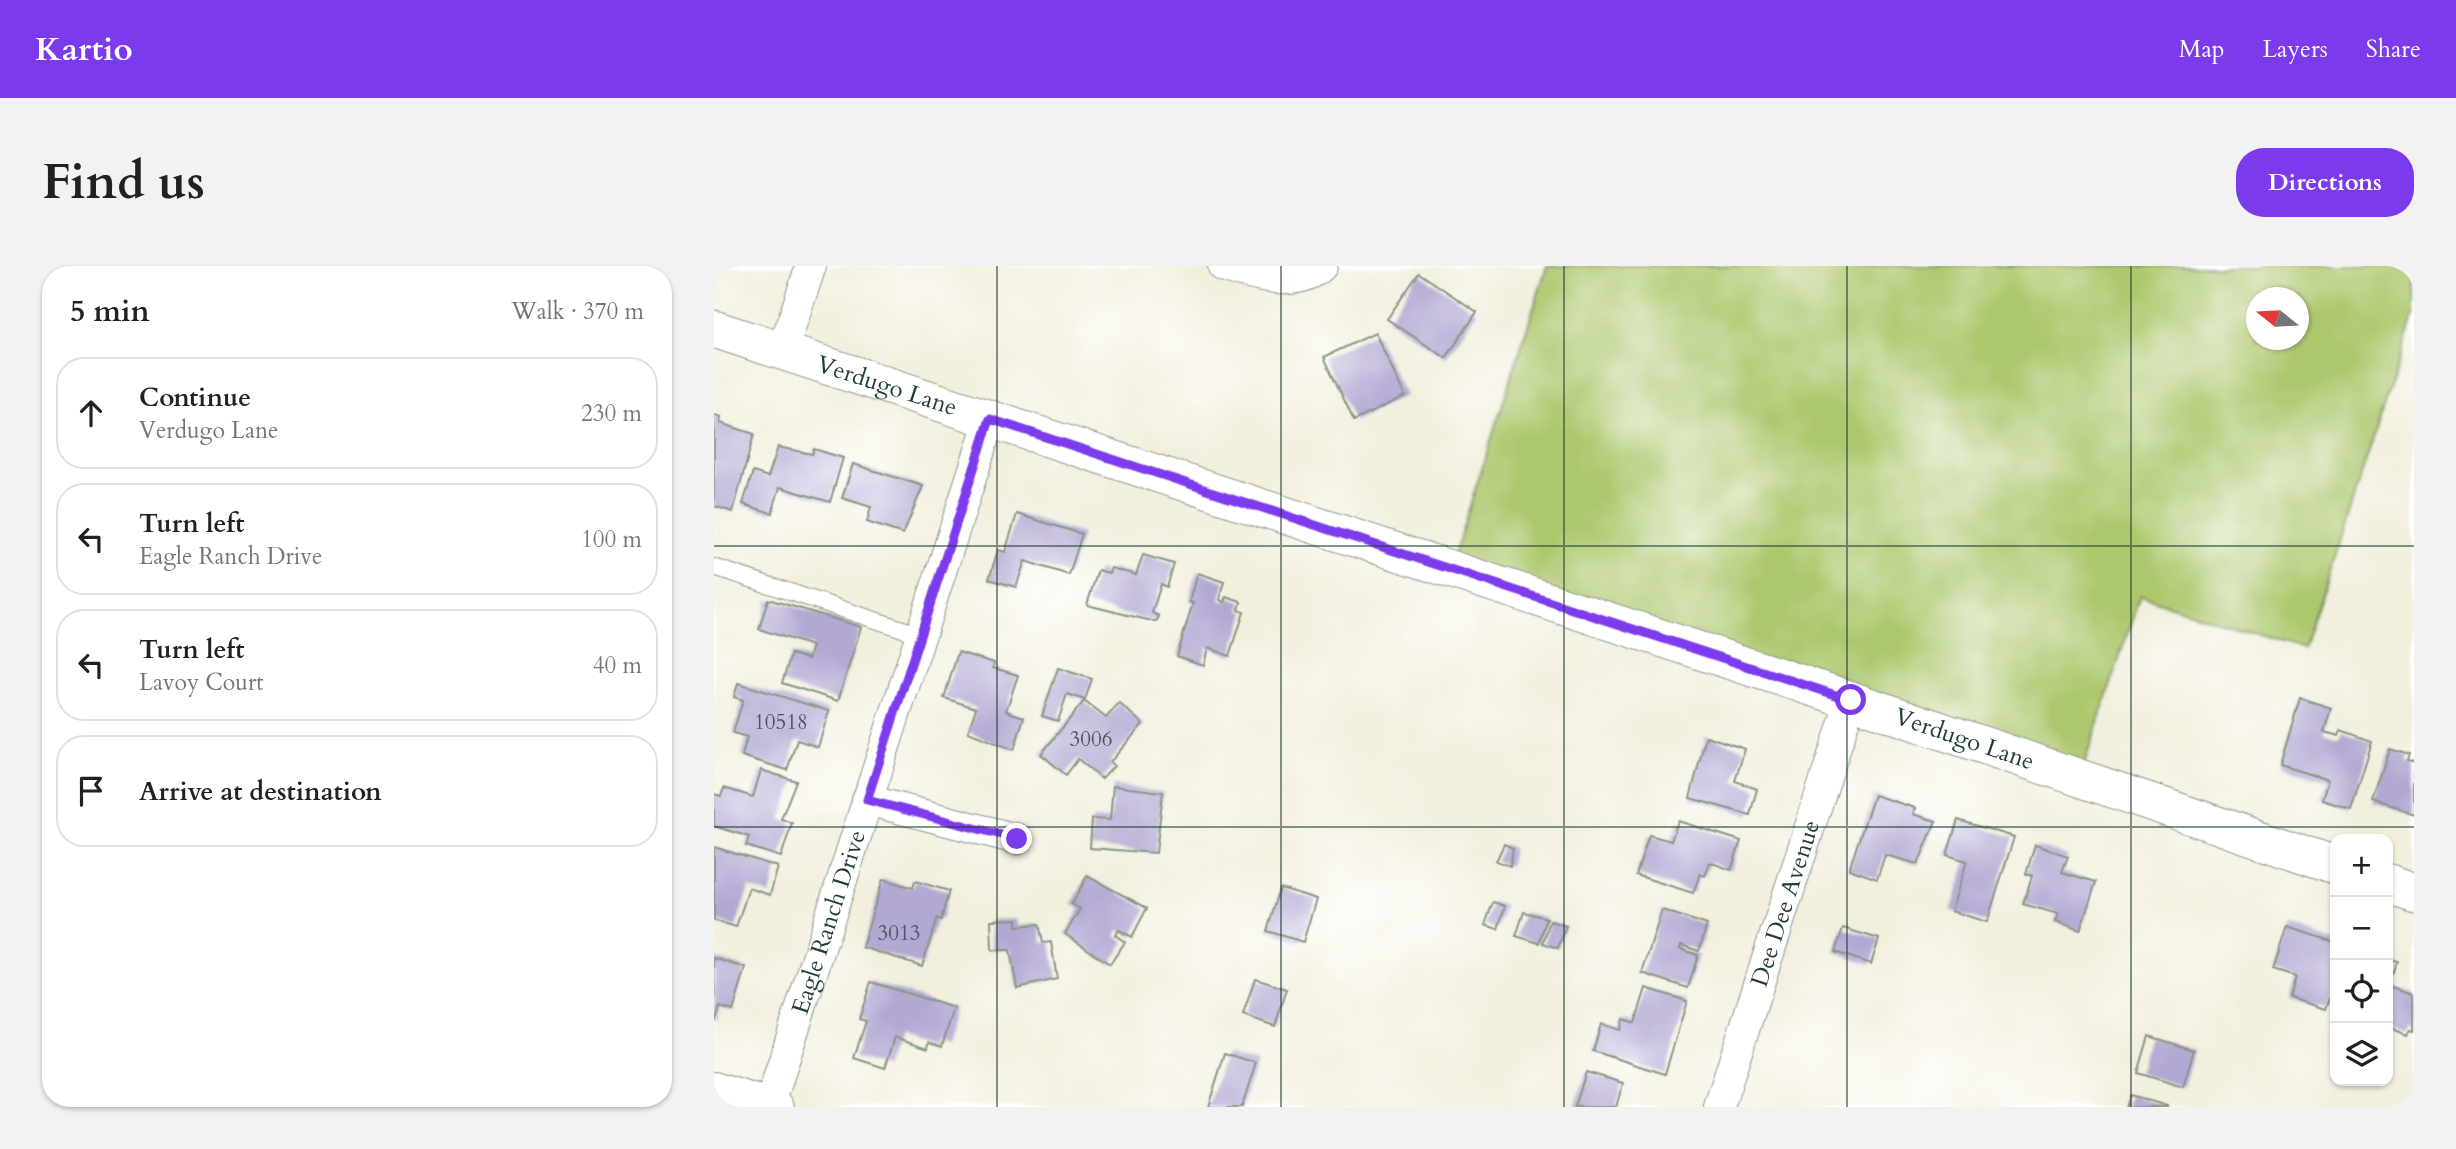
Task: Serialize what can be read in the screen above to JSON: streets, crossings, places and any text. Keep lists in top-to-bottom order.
{
  "streets": {
    "street": ["Verdugo Lane", "Dee Dee Avenue", "Eagle Ranch Drive"]
  },
  "crossings": [
    ["Verdugo Lane", "Dee Dee Avenue"],
    ["Verdugo Lane", "Eagle Ranch Drive"]
  ],
  "house_numbers": ["10518", "3006", "3013"],
  "north": "left",
  "page": {
    "header": "Kartio",
    "nav": ["Map", "Layers", "Share"],
    "buttons": "Directions",
    "title": "Find us",
    "heading": ["5 min", "Walk · 370 m"],
    "list": [
      ["Continue", "Verdugo Lane", "230 m"],
      ["Turn left", "Eagle Ranch Drive", "100 m"],
      ["Turn left", "Lavoy Court", "40 m"],
      "Arrive at destination"
    ],
    "map_buttons": ["+", "−"]
  }
}
